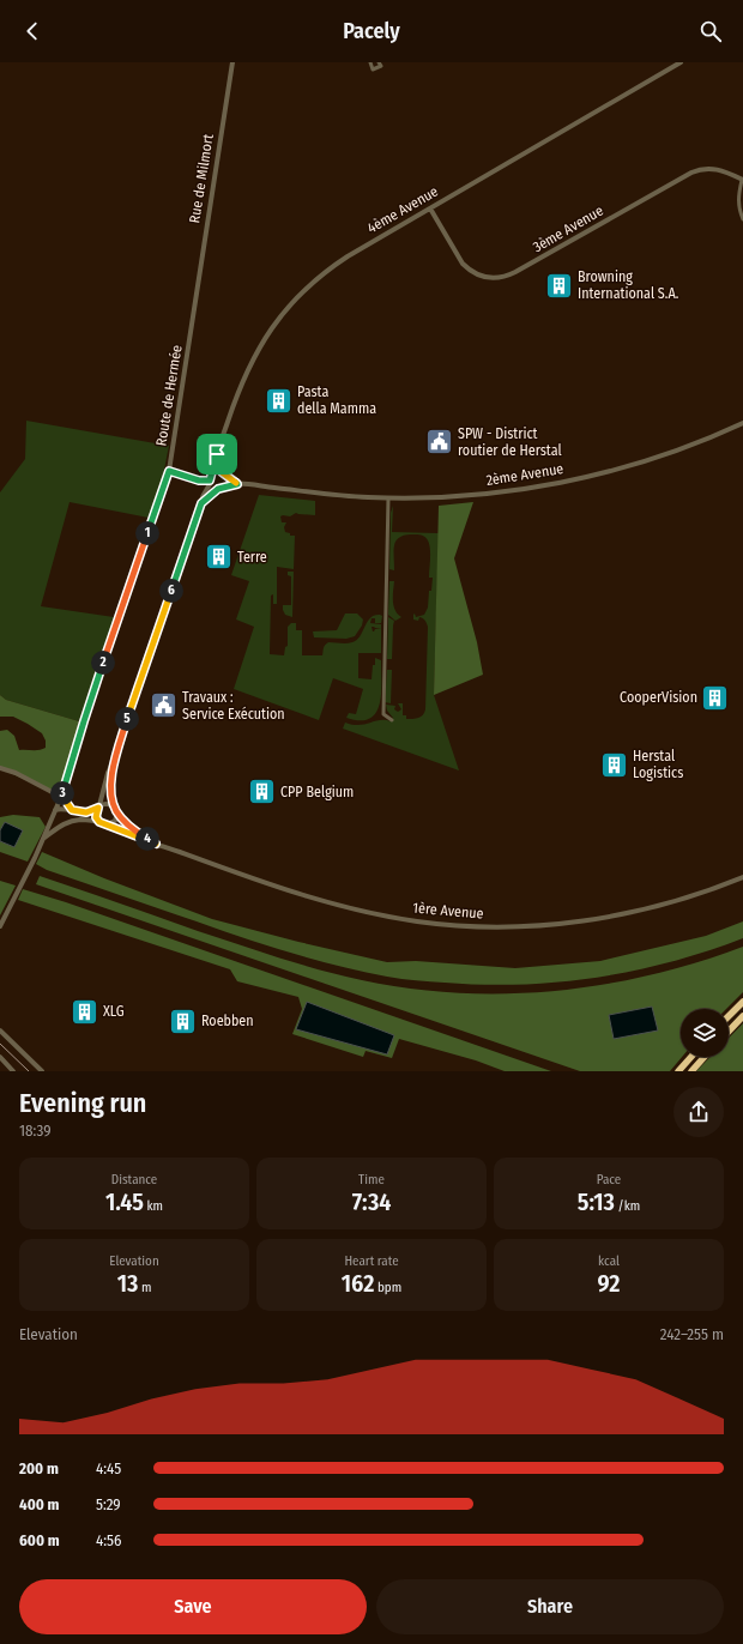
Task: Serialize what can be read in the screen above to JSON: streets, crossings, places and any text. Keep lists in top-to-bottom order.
{
  "streets": {
    "street": [
      "Rue de Milmort",
      "4ème Avenue",
      "3ème Avenue",
      "Route de Hermée",
      "2ème Avenue",
      "1ère Avenue"
    ]
  },
  "crossings": [
    ["Rue de Milmort", "Route de Hermée"],
    ["4ème Avenue", "3ème Avenue"],
    ["4ème Avenue", "2ème Avenue"],
    ["4ème Avenue", "1ère Avenue"],
    ["Route de Hermée", "1ère Avenue"]
  ],
  "places": {
    "building": [
      "Browning International S.A.",
      "Pasta della Mamma",
      "Terre",
      "CooperVision",
      "Herstal Logistics",
      "CPP Belgium",
      "XLG",
      "Roebben"
    ],
    "public building": ["SPW - District routier de Herstal", "Travaux : Service Exécution"]
  },
  "page": {
    "header": "Pacely",
    "pins": [
      "1",
      "6",
      "2",
      "5",
      "3",
      "4"
    ],
    "heading": ["Evening run", "18:39"],
    "stats": [
      ["Distance", "1.45 km"],
      ["Time", "7:34"],
      ["Pace", "5:13 /km"],
      ["Elevation", "13 m"],
      ["Heart rate", "162 bpm"],
      ["kcal", "92"]
    ],
    "chart": ["Elevation", "242–255 m"],
    "list": [
      {
        "name": "200 m",
        "note": "4:45"
      },
      {
        "name": "400 m",
        "note": "5:29"
      },
      {
        "name": "600 m",
        "note": "4:56"
      }
    ],
    "buttons": ["Save", "Share"]
  }
}
